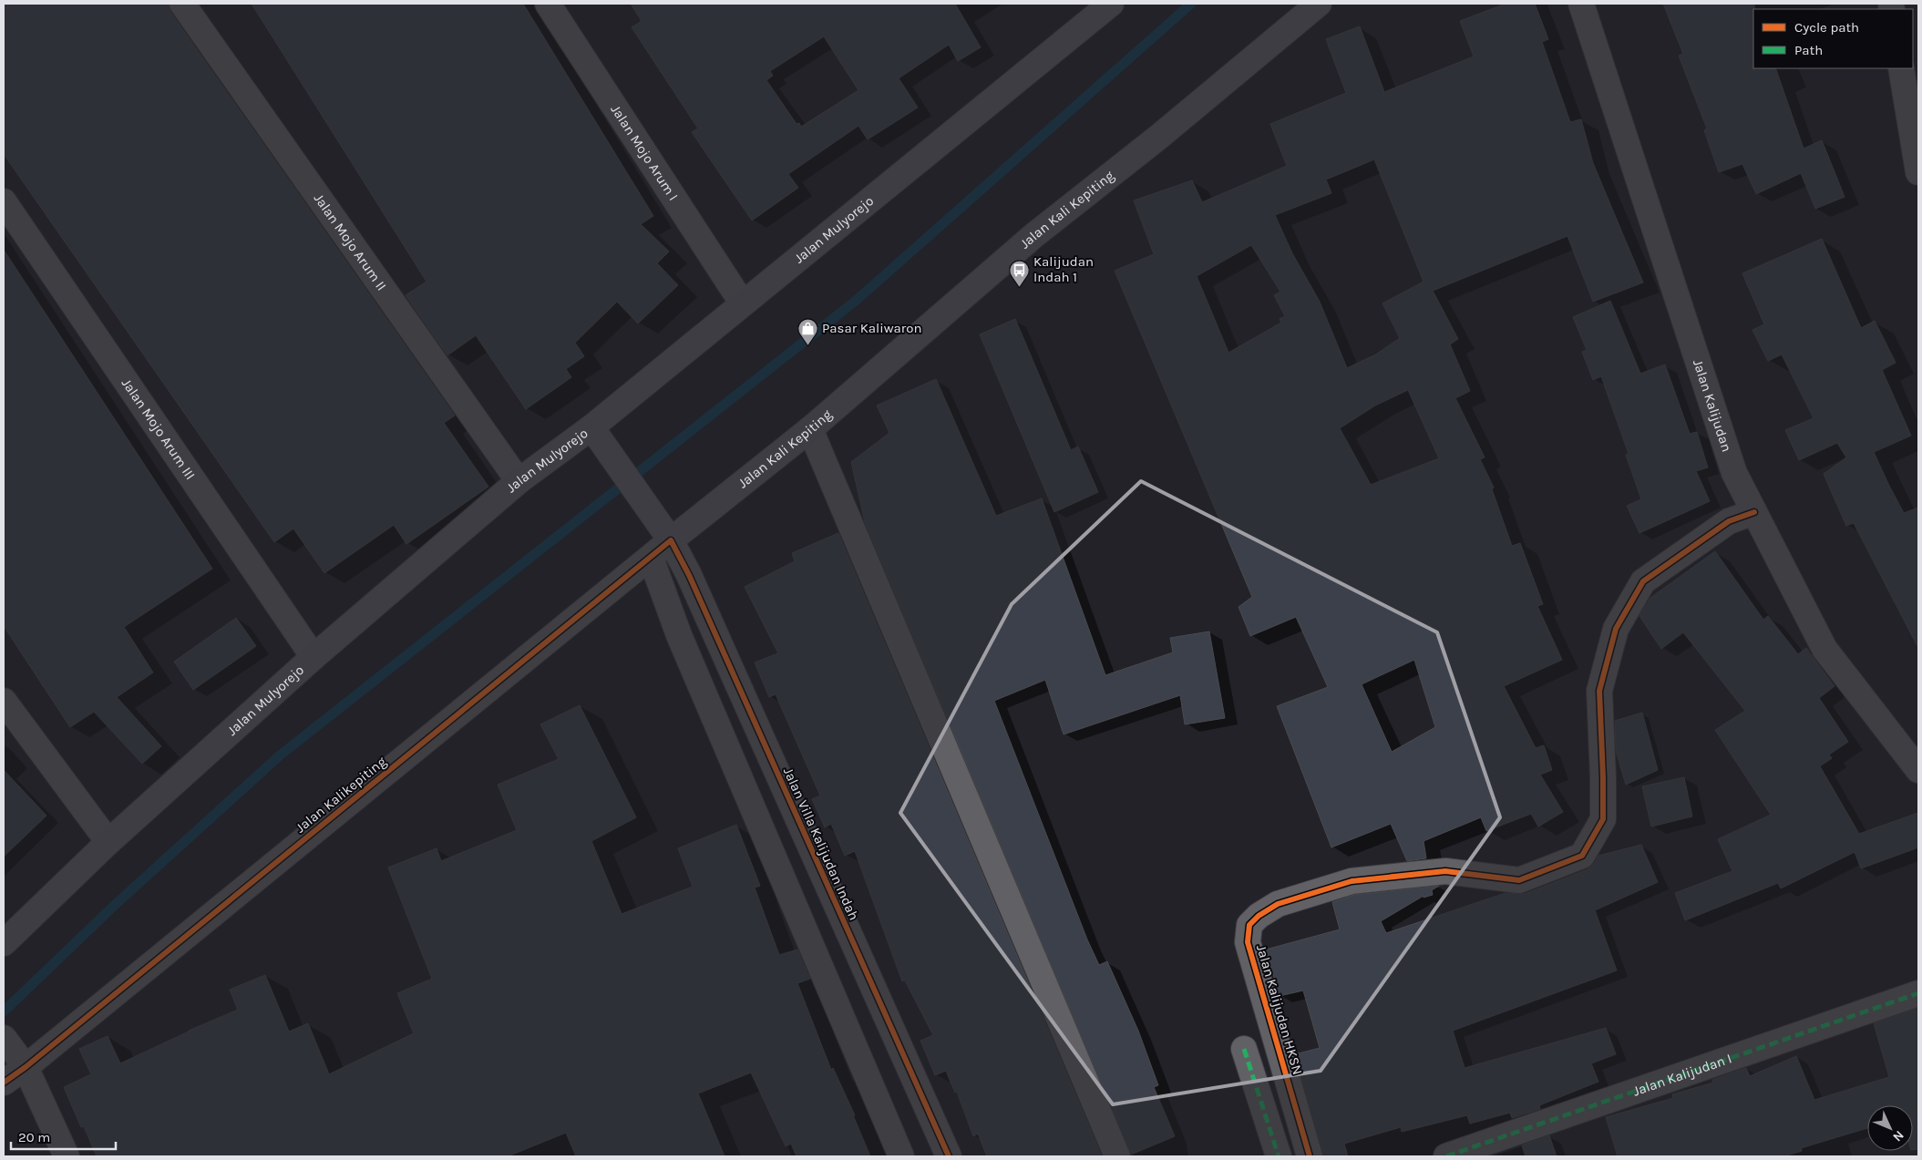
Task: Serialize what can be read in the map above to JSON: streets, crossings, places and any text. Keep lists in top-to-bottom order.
{
  "streets": {
    "main road": ["Jalan Kali Kepiting", "Jalan Mulyorejo", "Jalan Villa Kalijudan Indah"],
    "street": [
      "Jalan Mojo Arum I",
      "Jalan Mojo Arum II",
      "Jalan Kalijudan",
      "Jalan Mojo Arum III",
      "Jalan Kalikepiting",
      "Jalan Kalijudan HKSN",
      "Jalan Kalijudan I"
    ]
  },
  "crossings": [
    ["Jalan Mojo Arum I", "Jalan Mulyorejo"],
    ["Jalan Kali Kepiting", "Jalan Kalikepiting"],
    ["Jalan Kali Kepiting", "Jalan Villa Kalijudan Indah"],
    ["Jalan Mulyorejo", "Jalan Mojo Arum II"],
    ["Jalan Mulyorejo", "Jalan Mojo Arum III"],
    ["Jalan Mulyorejo", "Jalan Villa Kalijudan Indah"],
    ["Jalan Kalijudan", "Jalan Kalijudan HKSN"],
    ["Jalan Kalikepiting", "Jalan Villa Kalijudan Indah"]
  ],
  "places": {
    "bus stop": ["Kalijudan Indah 1"],
    "shop": ["Pasar Kaliwaron"]
  },
  "legend": ["Cycle path", "Path"],
  "scale_bar": "20 m",
  "north": "bottom right"
}
